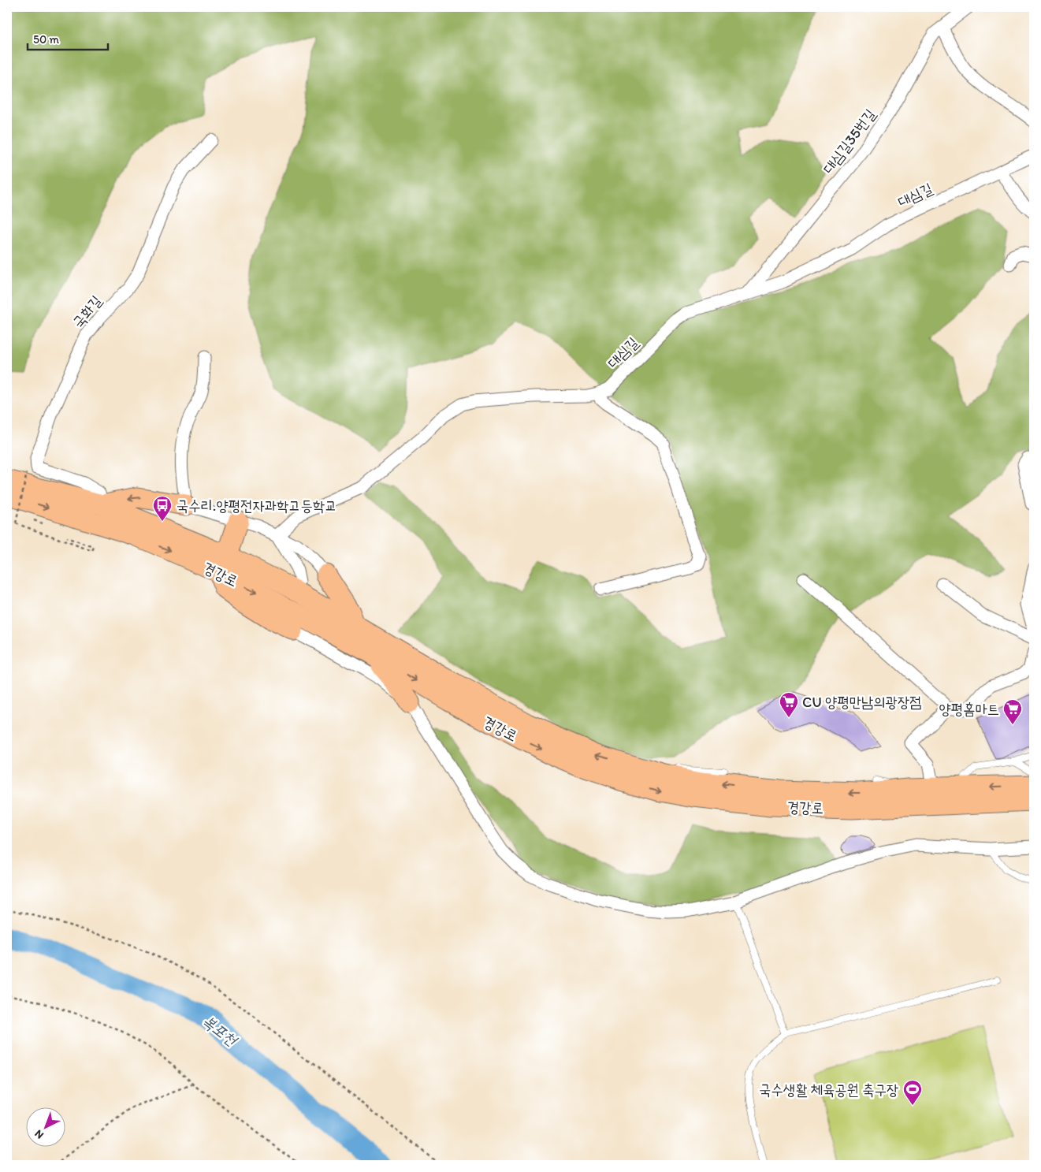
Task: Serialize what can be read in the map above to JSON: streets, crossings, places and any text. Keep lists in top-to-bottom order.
{
  "streets": {
    "highway": ["경강로"],
    "street": ["대심길35번길", "대심길", "국화길"]
  },
  "crossings": [
    ["대심길35번길", "대심길"],
    ["국화길", "경강로"]
  ],
  "water": ["복포천"],
  "places": {
    "bus stop": ["국수리.양평전자과학고등학교"],
    "supermarket": ["CU 양평만남의광장점", "양평홈마트"],
    "sports": ["국수생활 체육공원 축구장"]
  },
  "scale_bar": "50 m",
  "north": "bottom left"
}
